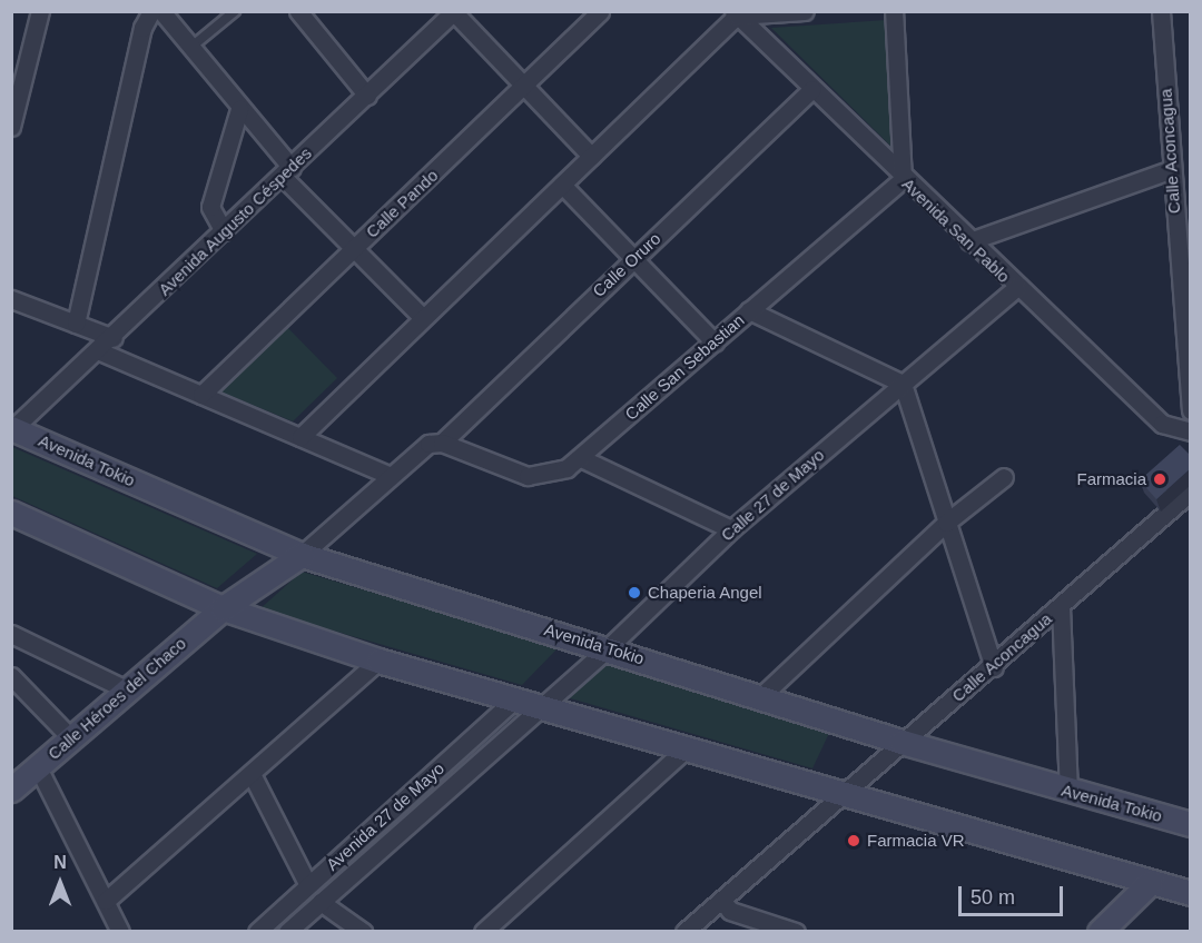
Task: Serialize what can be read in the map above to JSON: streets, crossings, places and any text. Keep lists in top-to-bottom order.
{
  "streets": {
    "street": [
      "Calle Aconcagua",
      "Calle Pando",
      "Avenida Augusto Céspedes",
      "Avenida San Pablo",
      "Calle Oruro",
      "Calle San Sebastian",
      "Avenida Tokio",
      "Calle 27 de Mayo",
      "Calle Héroes del Chaco",
      "Avenida 27 de Mayo"
    ]
  },
  "crossings": [
    ["Calle Aconcagua", "Avenida Tokio"],
    ["Avenida Augusto Céspedes", "Avenida Tokio"],
    ["Avenida San Pablo", "Calle Oruro"],
    ["Avenida San Pablo", "Calle San Sebastian"],
    ["Avenida San Pablo", "Calle 27 de Mayo"],
    ["Calle Oruro", "Calle San Sebastian"],
    ["Avenida Tokio", "Calle 27 de Mayo"],
    ["Avenida Tokio", "Calle Héroes del Chaco"],
    ["Calle 27 de Mayo", "Avenida 27 de Mayo"]
  ],
  "places": ["Farmacia", "Chaperia Angel", "Farmacia VR"],
  "scale_bar": "50 m",
  "north": "top"
}
